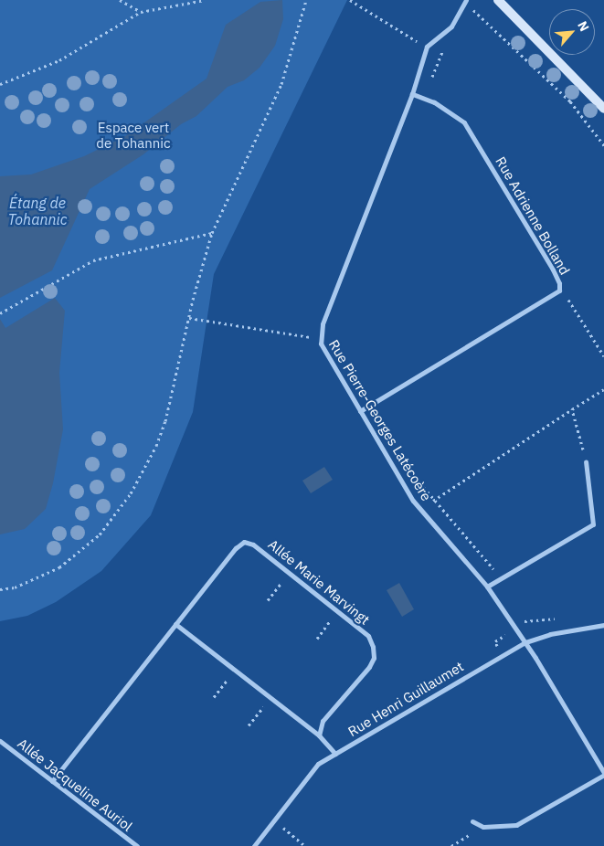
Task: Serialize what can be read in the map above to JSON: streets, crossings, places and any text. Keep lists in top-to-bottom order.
{
  "streets": {
    "street": [
      "Rue Adrienne Bolland",
      "Rue Pierre-Georges Latécoère",
      "Allée Marie Marvingt",
      "Rue Henri Guillaumet",
      "Allée Jacqueline Auriol"
    ]
  },
  "crossings": [
    ["Rue Adrienne Bolland", "Rue Pierre-Georges Latécoère"],
    ["Rue Pierre-Georges Latécoère", "Rue Henri Guillaumet"],
    ["Allée Marie Marvingt", "Allée Jacqueline Auriol"]
  ],
  "water": ["Étang de Tohannic"],
  "parks": ["Espace vert de Tohannic"],
  "north": "top right"
}
